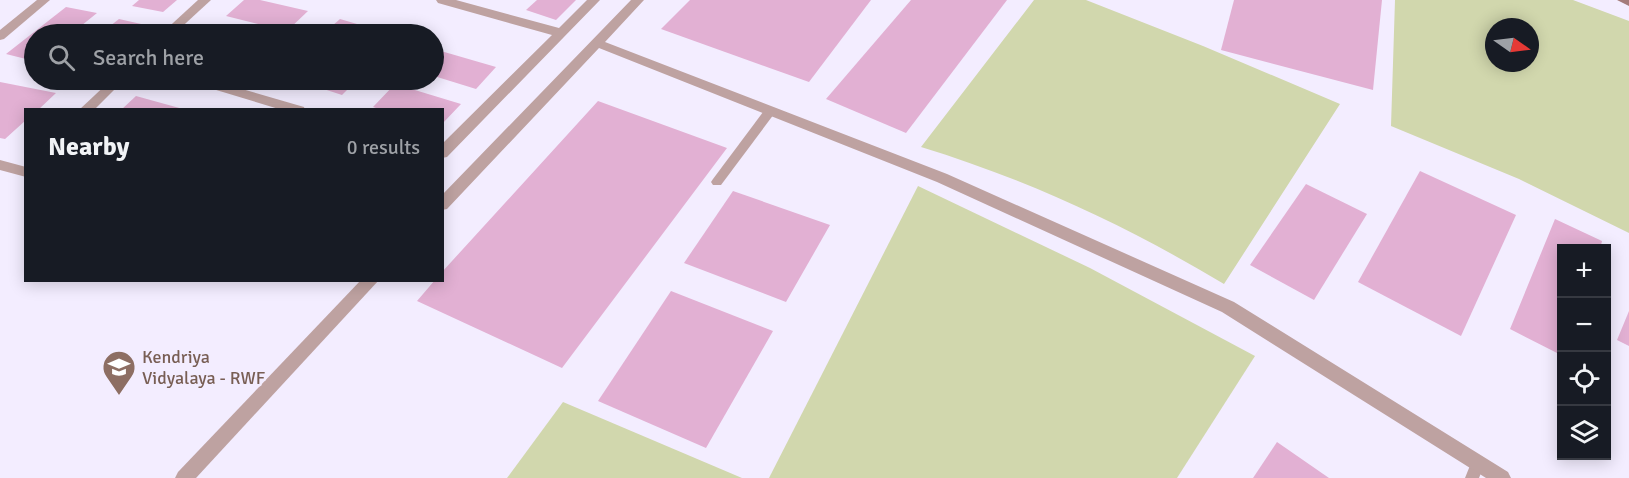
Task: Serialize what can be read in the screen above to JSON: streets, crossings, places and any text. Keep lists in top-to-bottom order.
{
  "places": {
    "school or university": ["Kendriya Vidyalaya - RWF"]
  },
  "north": "right",
  "page": {
    "search": "Search here",
    "heading": ["Nearby", "0 results"],
    "map_buttons": ["+", "−"]
  }
}
